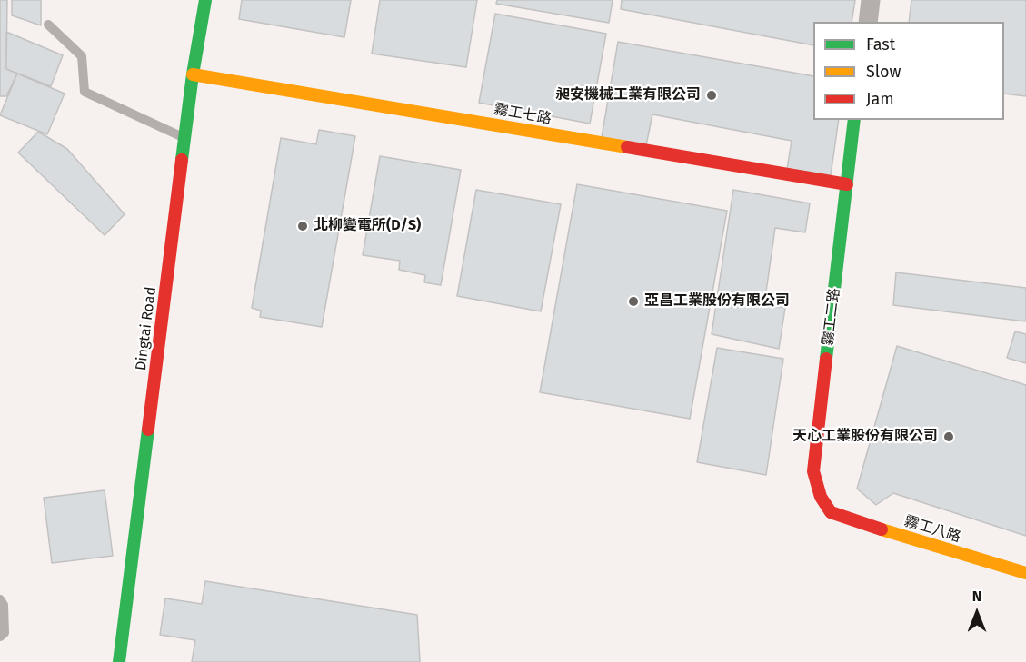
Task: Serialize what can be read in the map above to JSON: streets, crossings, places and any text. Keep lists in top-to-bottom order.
{
  "streets": {
    "street": [
      "霧工七路",
      "霧工二路",
      "Dingtai Road",
      "霧工八路"
    ]
  },
  "crossings": [
    ["霧工七路", "霧工二路"],
    ["霧工七路", "Dingtai Road"],
    ["霧工二路", "霧工八路"]
  ],
  "places": [
    "昶安機械工業有限公司",
    "北柳變電所(D/S)",
    "亞昌工業股份有限公司",
    "天心工業股份有限公司"
  ],
  "legend": ["Fast", "Slow", "Jam"],
  "north": "top"
}
